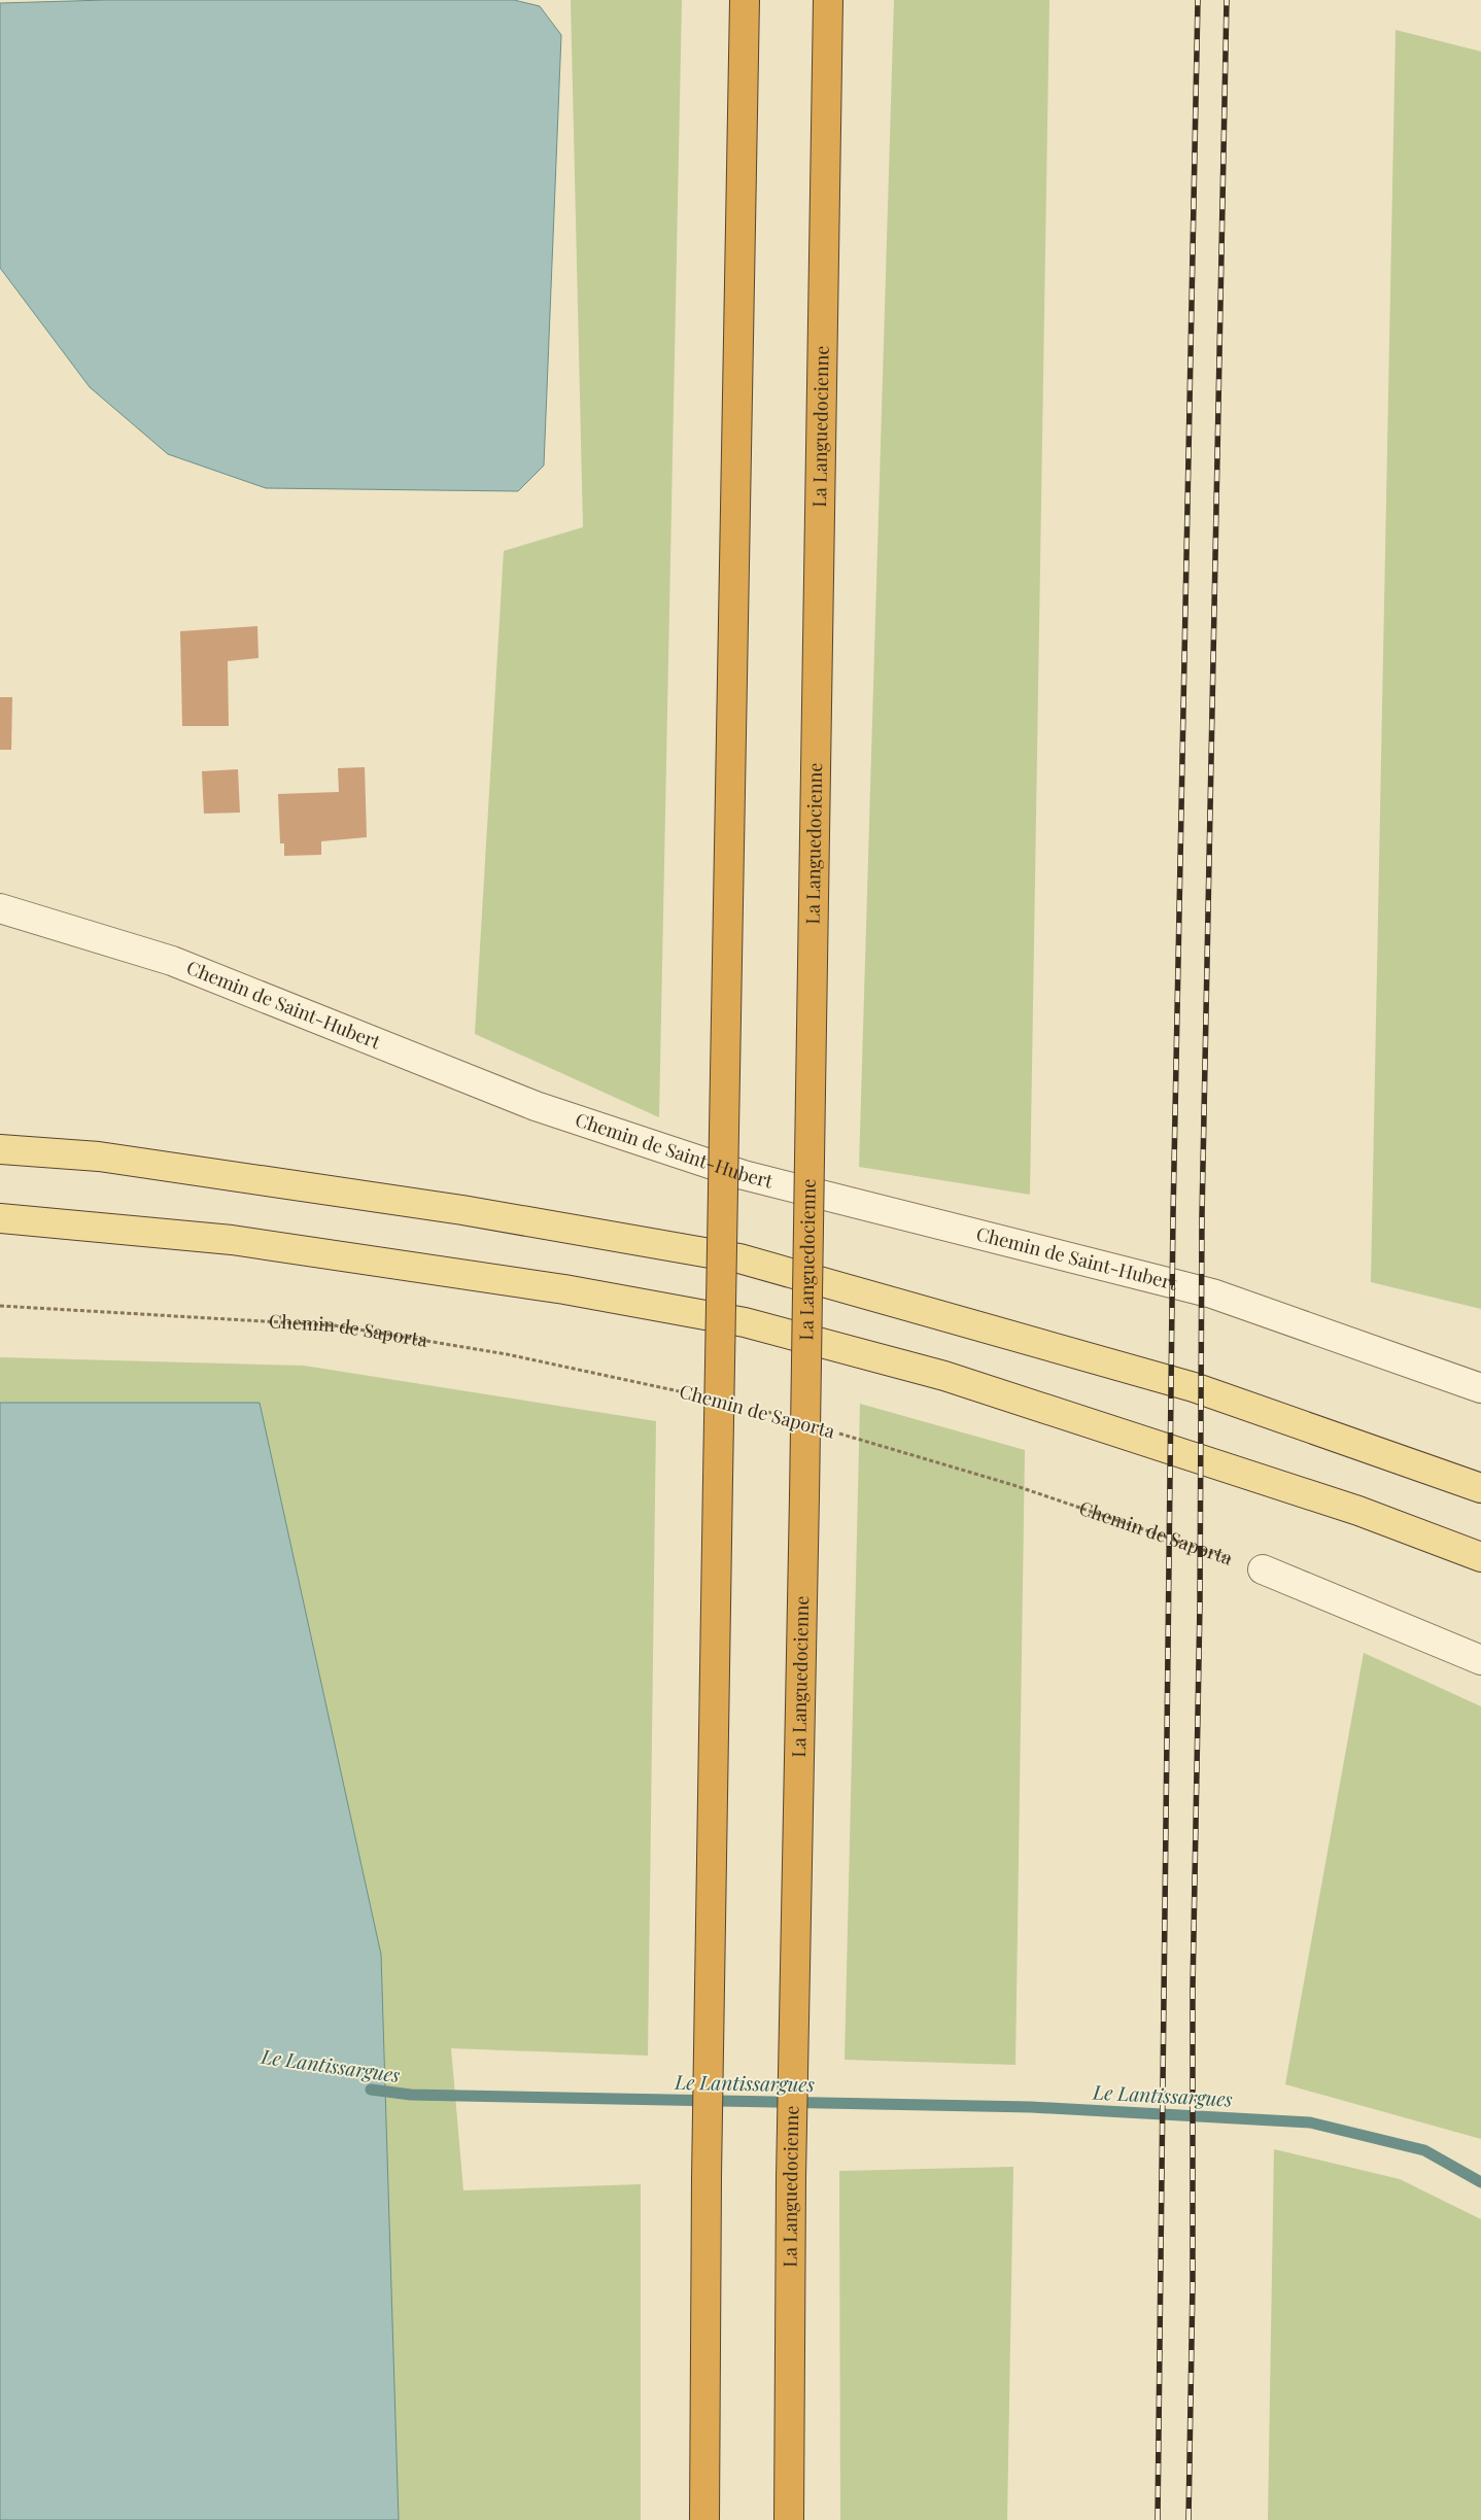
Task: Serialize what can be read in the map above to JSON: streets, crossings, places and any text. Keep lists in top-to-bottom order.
{
  "streets": {
    "highway": ["La Languedocienne"],
    "street": ["Chemin de Saint-Hubert"],
    "path": ["Chemin de Saporta"]
  },
  "water": ["Le Lantissargues"]
}
